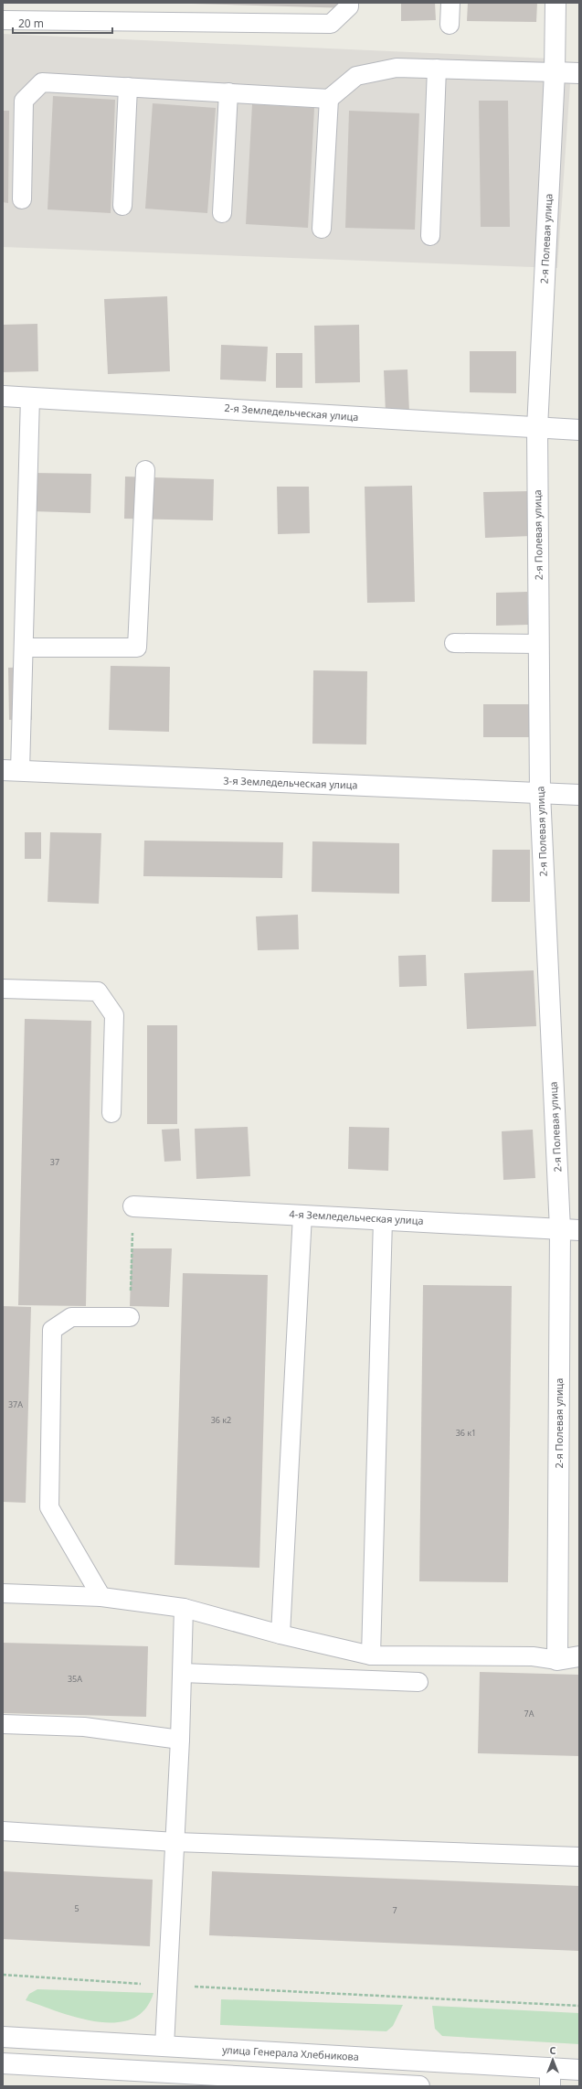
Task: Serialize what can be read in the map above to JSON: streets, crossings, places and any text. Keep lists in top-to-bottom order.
{
  "streets": {
    "street": [
      "2-я Полевая улица",
      "2-я Земледельческая улица",
      "3-я Земледельческая улица",
      "4-я Земледельческая улица",
      "улица Генерала Хлебникова"
    ]
  },
  "crossings": [
    ["2-я Полевая улица", "2-я Земледельческая улица"],
    ["2-я Полевая улица", "3-я Земледельческая улица"],
    ["2-я Полевая улица", "4-я Земледельческая улица"]
  ],
  "house_numbers": [
    "37",
    "37А",
    "36 к2",
    "36 к1",
    "35А",
    "7А",
    "5",
    "7"
  ],
  "scale_bar": "20 m",
  "north": "top"
}
